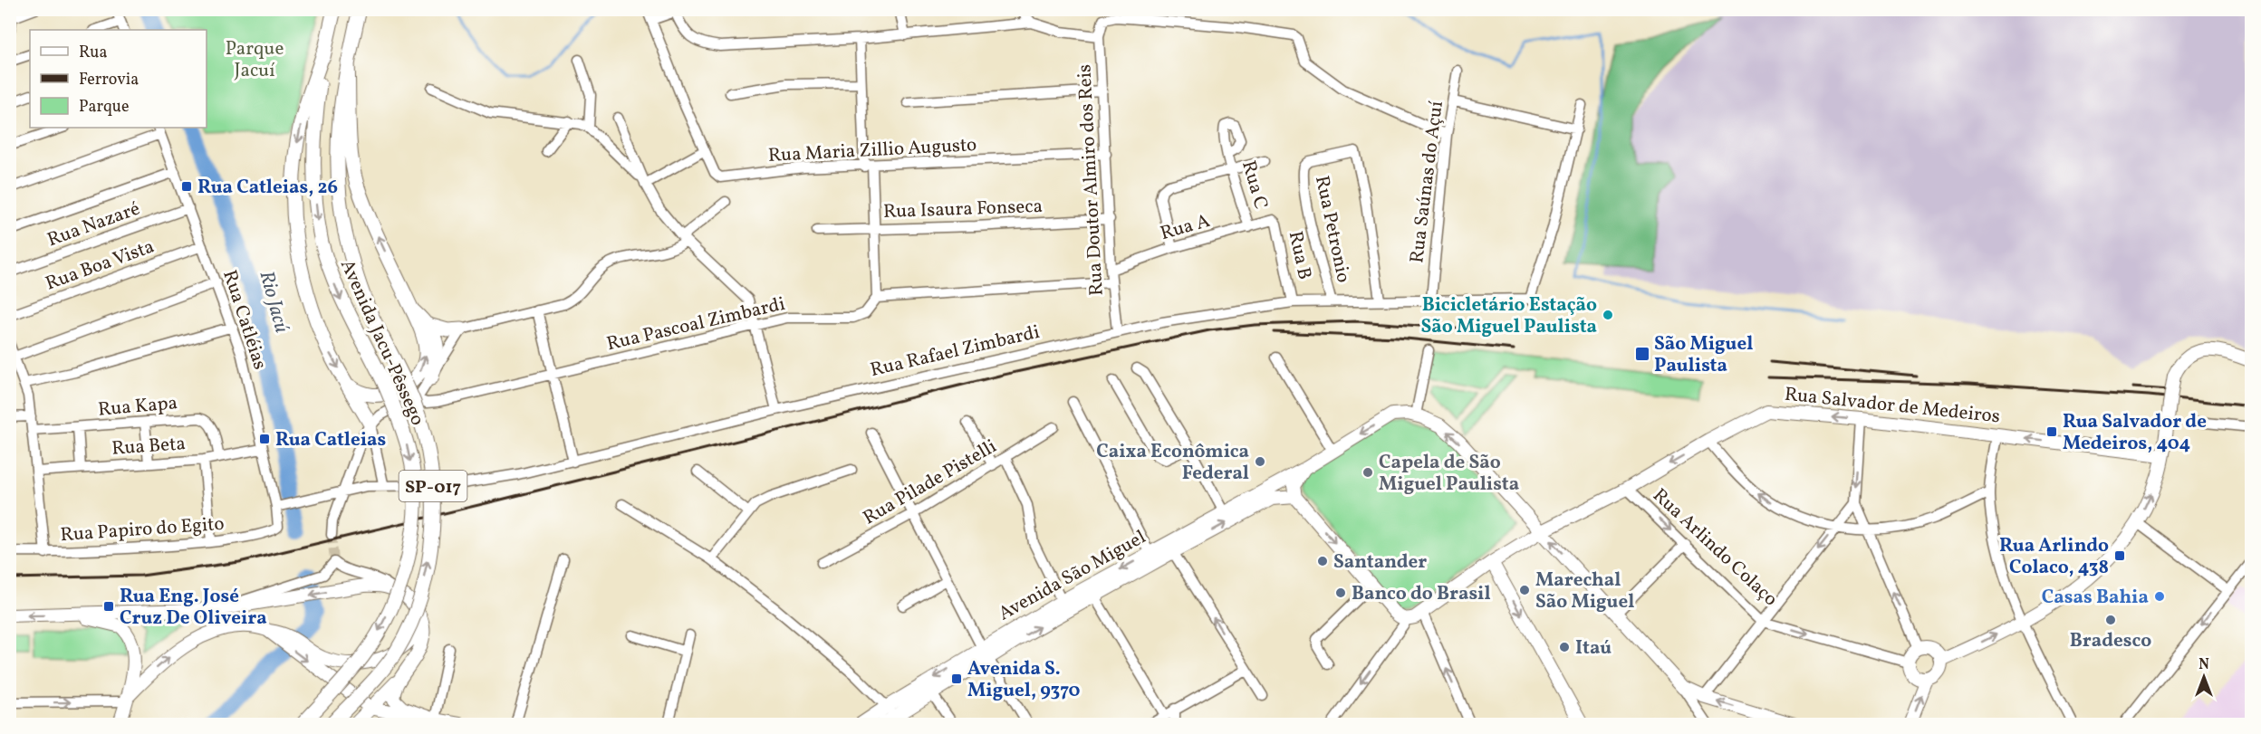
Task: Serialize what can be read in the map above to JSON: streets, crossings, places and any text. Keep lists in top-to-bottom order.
{
  "streets": {
    "highway": ["Avenida Jacu-Pêssego", "SP-017"],
    "main road": ["Rua Salvador de Medeiros", "Avenida São Miguel"],
    "street": [
      "Rua Maria Zillio Augusto",
      "Rua Doutor Almiro dos Reis",
      "Rua Saúnas do Açuí",
      "Rua C",
      "Rua Isaura Fonseca",
      "Rua Nazaré",
      "Rua A",
      "Rua Petronio",
      "Rua B",
      "Rua Boa Vista",
      "Rua Catléias",
      "Rua Pascoal Zimbardi",
      "Rua Rafael Zimbardi",
      "Rua Kapa",
      "Rua Beta",
      "Rua Pilade Pistelli",
      "Rua Papiro do Egito",
      "Rua Arlindo Colaço"
    ]
  },
  "crossings": [
    ["Rua Maria Zillio Augusto", "Rua Doutor Almiro dos Reis"],
    ["Rua Doutor Almiro dos Reis", "Rua Isaura Fonseca"],
    ["Rua Doutor Almiro dos Reis", "Rua A"],
    ["Rua Doutor Almiro dos Reis", "Rua Rafael Zimbardi"],
    ["Rua Saúnas do Açuí", "Rua Rafael Zimbardi"],
    ["Rua C", "Rua A"],
    ["Rua Nazaré", "Rua Catléias"],
    ["Rua A", "Rua B"],
    ["Rua Petronio", "Rua Rafael Zimbardi"],
    ["Rua B", "Rua Rafael Zimbardi"],
    ["Rua Boa Vista", "Rua Catléias"],
    ["Rua Catléias", "Rua Rafael Zimbardi"],
    ["Rua Catléias", "Rua Beta"],
    ["Rua Catléias", "Rua Papiro do Egito"],
    ["Rua Salvador de Medeiros", "Rua Arlindo Colaço"],
    ["Rua Kapa", "Rua Beta"]
  ],
  "one_way": ["Rua Salvador de Medeiros", "Rua Arlindo Colaço"],
  "water": ["Rio Jacú"],
  "parks": ["Parque Jacuí"],
  "places": {
    "transit": [
      "Rua Catleias, 26",
      "São Miguel Paulista",
      "Rua Salvador de Medeiros, 404",
      "Rua Catleias",
      "Rua Arlindo Colaco, 438",
      "Rua Eng. José Cruz De Oliveira",
      "Avenida S. Miguel, 9370"
    ],
    "other": [
      "Bicicletário Estação São Miguel Paulista",
      "Caixa Econômica Federal",
      "Capela de São Miguel Paulista",
      "Santander",
      "Marechal São Miguel",
      "Banco do Brasil",
      "Casas Bahia",
      "Bradesco",
      "Itaú"
    ]
  },
  "legend": ["Rua", "Ferrovia", "Parque"],
  "north": "top"
}
